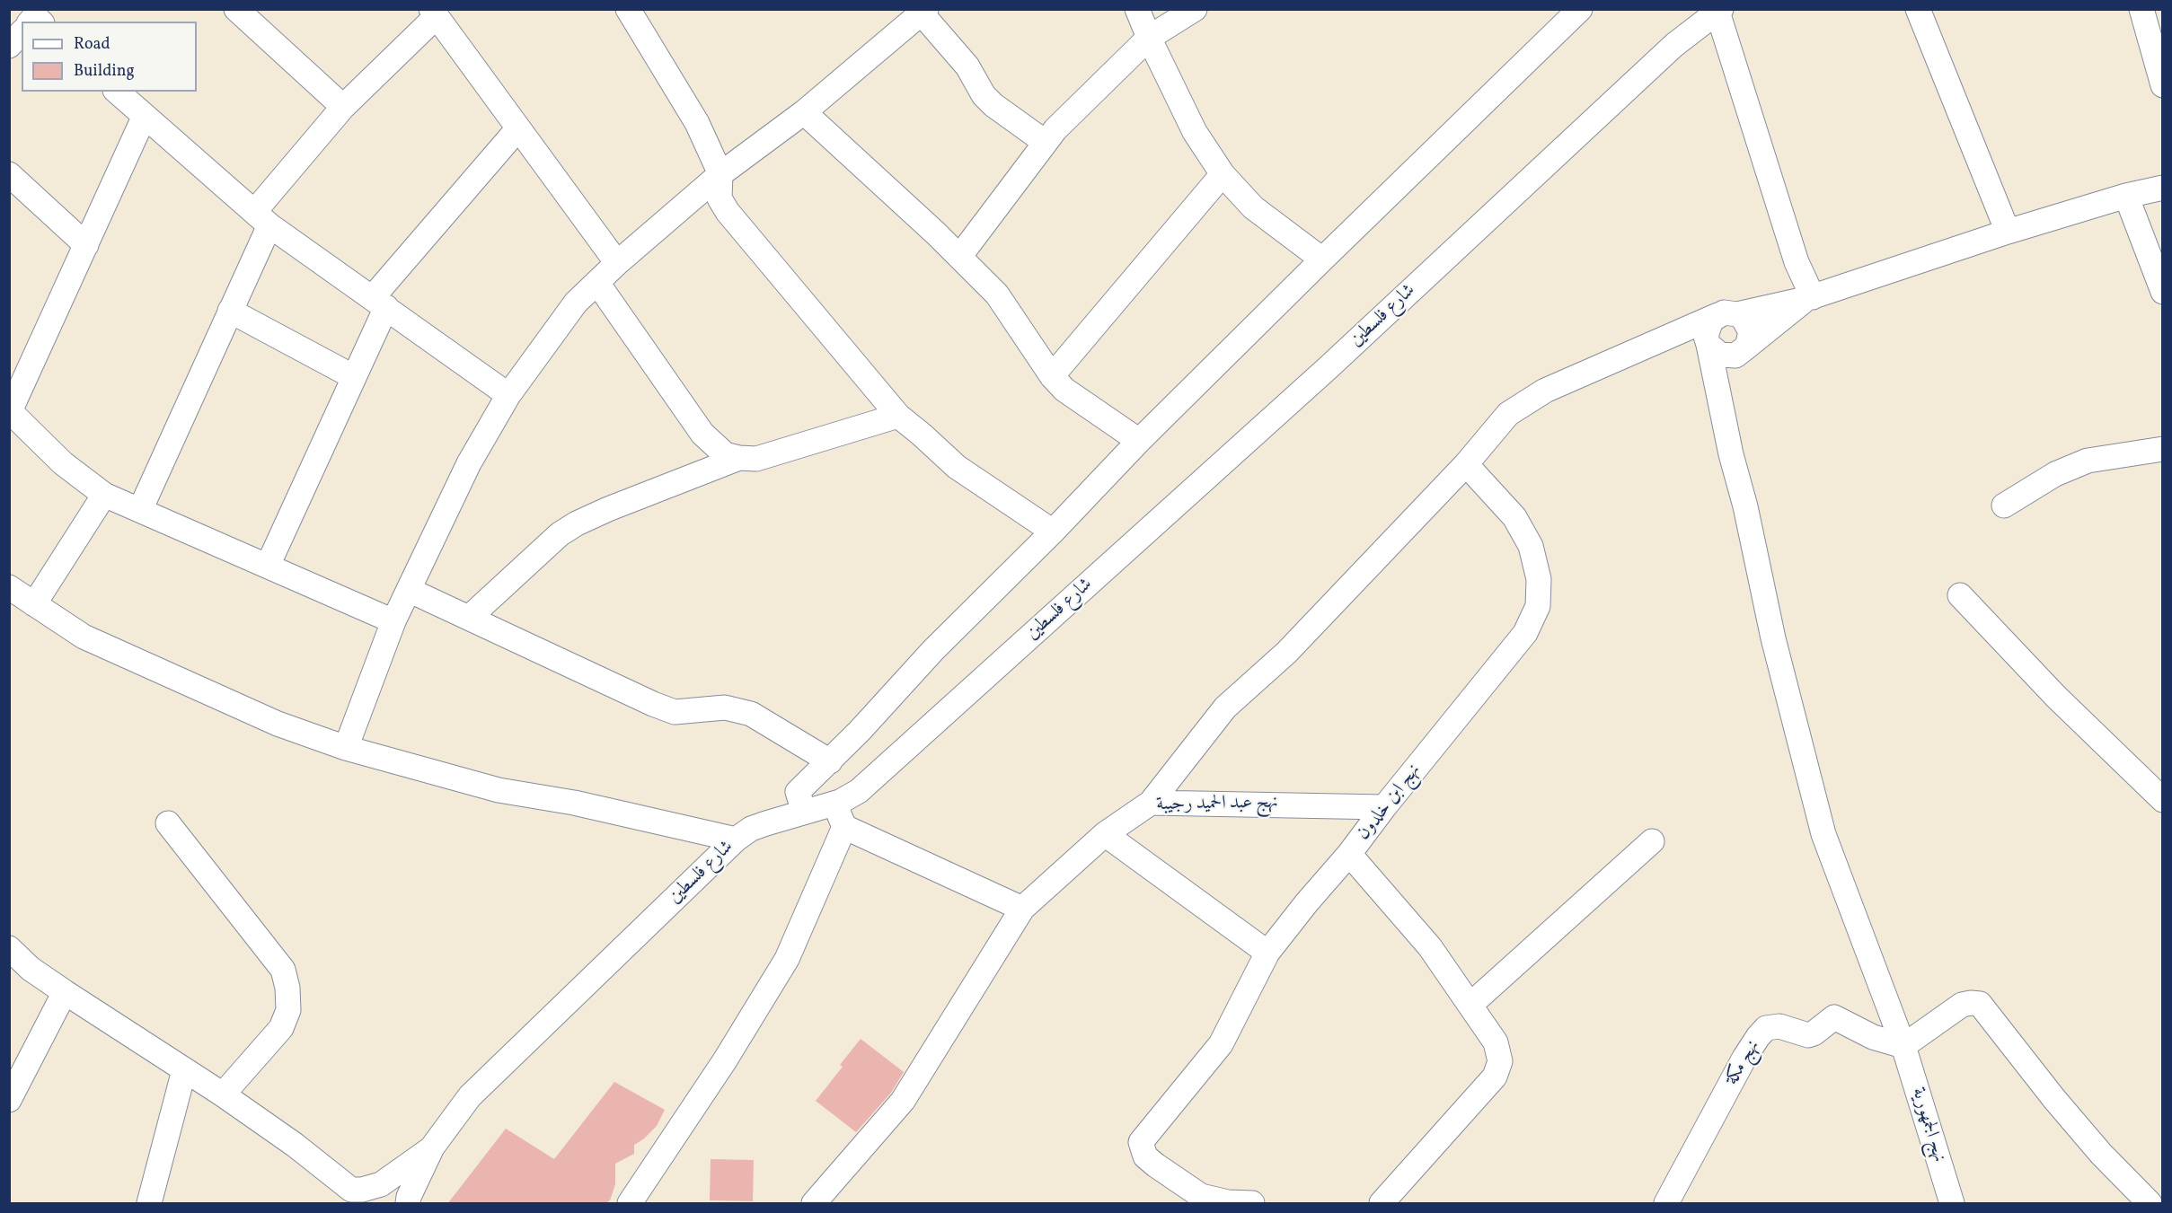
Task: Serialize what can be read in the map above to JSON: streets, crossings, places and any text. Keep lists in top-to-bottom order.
{
  "streets": {
    "street": [
      "شارع فلسطين",
      "نهج ابن خلدون",
      "نهج عبد الحميد رجيبة",
      "نهج مكة",
      "نهج الجمهورية"
    ]
  },
  "crossings": [
    ["نهج ابن خلدون", "نهج عبد الحميد رجيبة"],
    ["نهج مكة", "نهج الجمهورية"]
  ],
  "legend": ["Road", "Building"]
}
